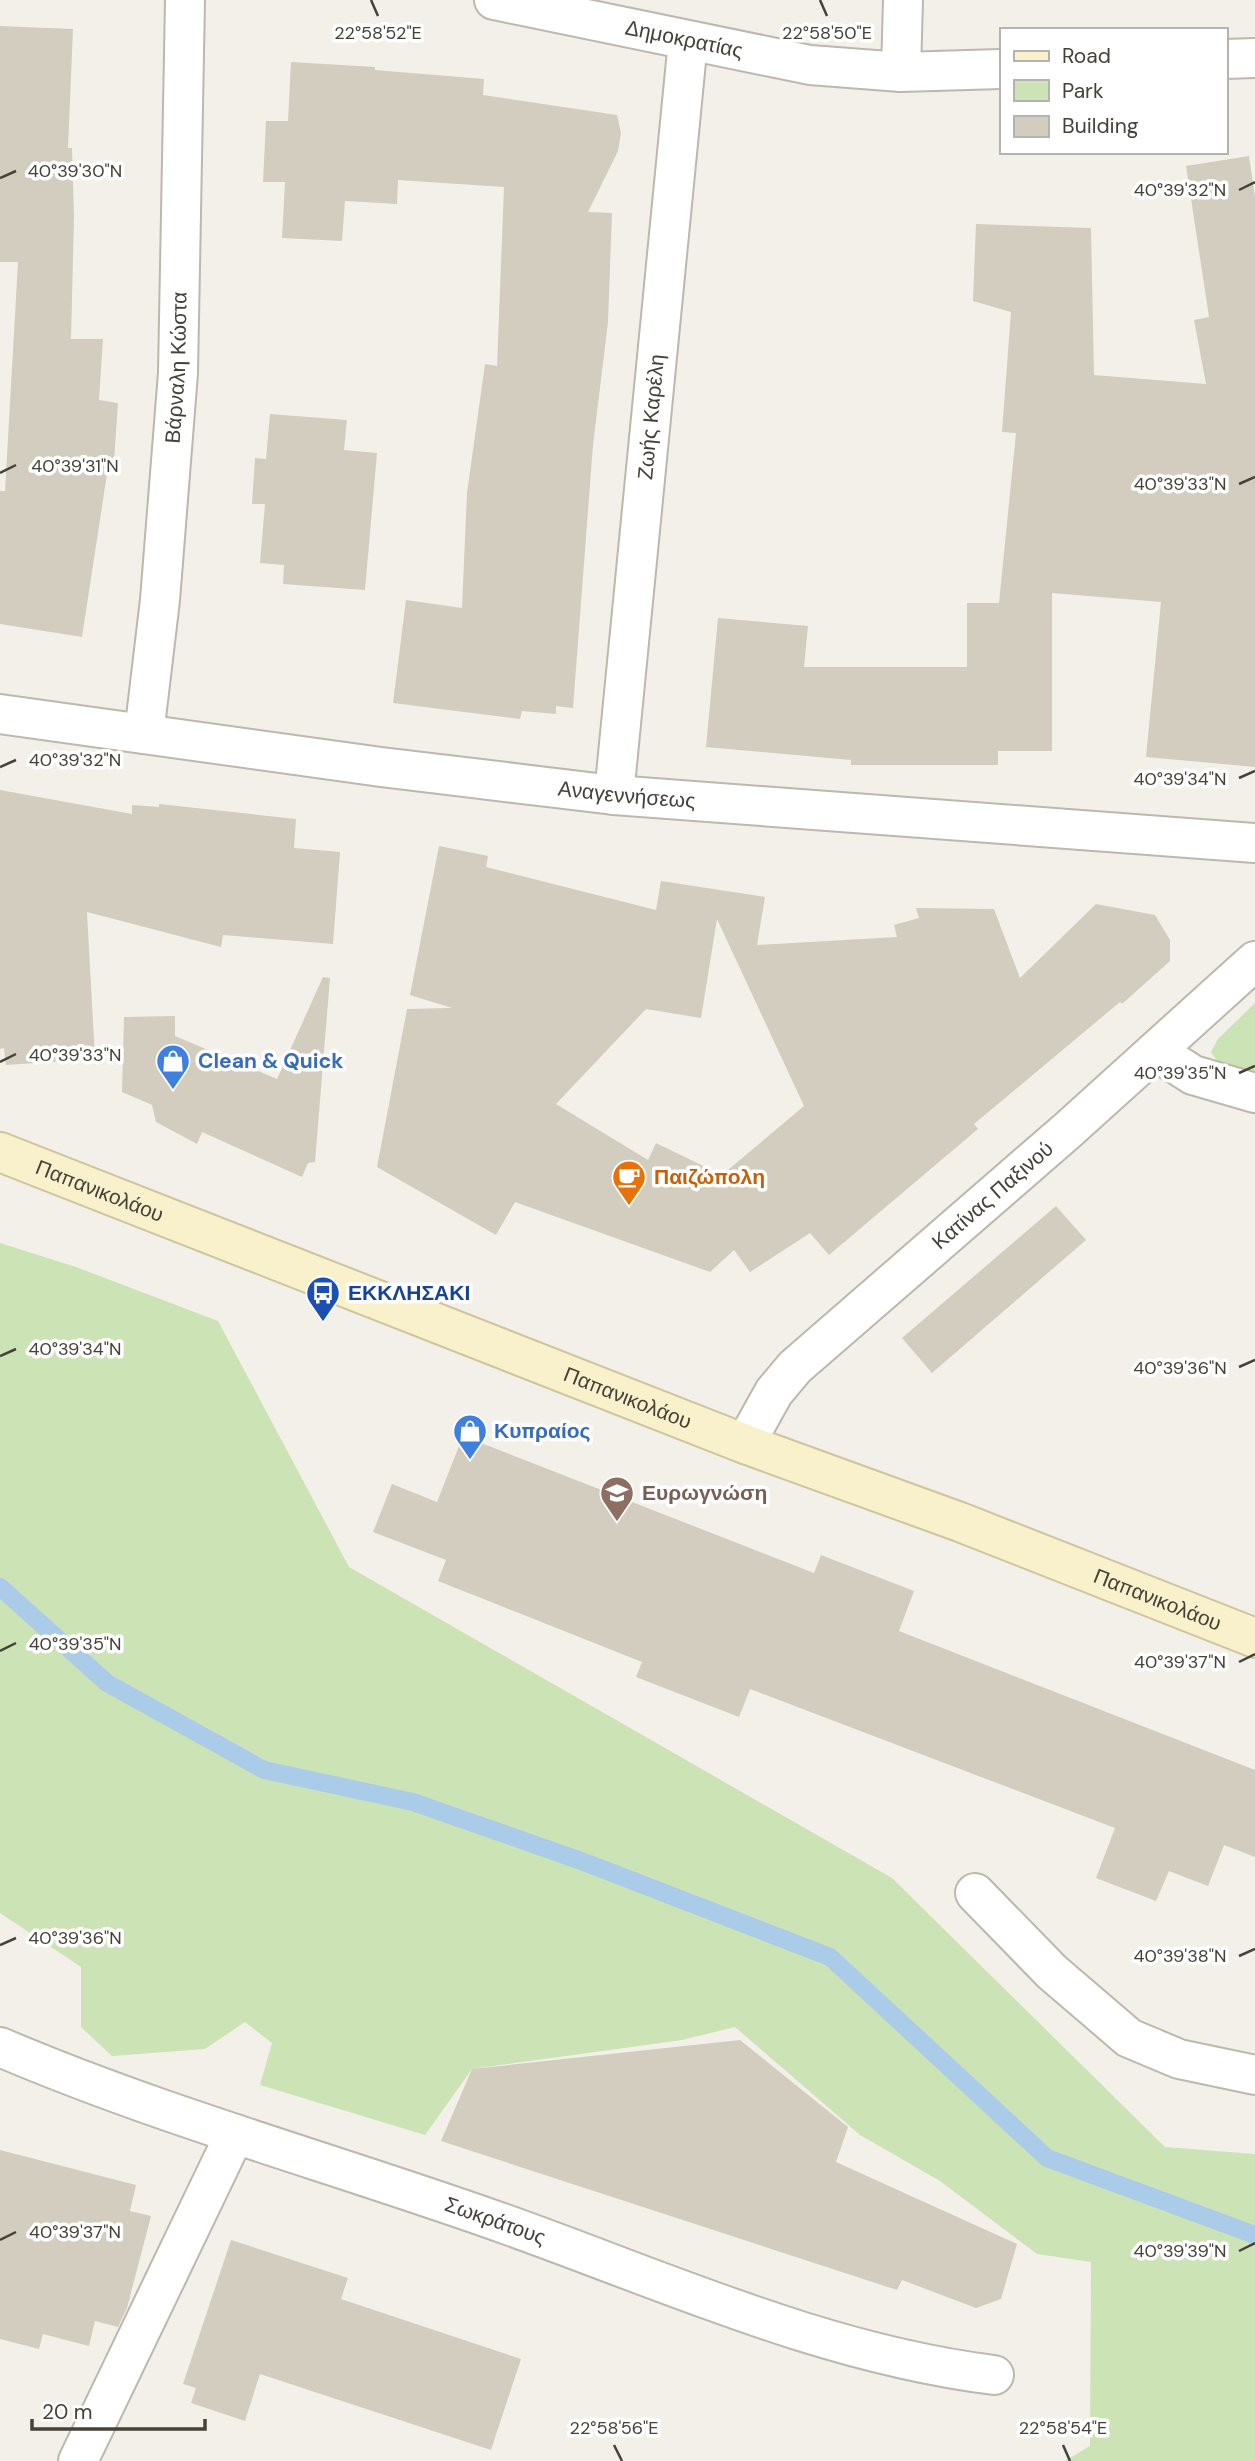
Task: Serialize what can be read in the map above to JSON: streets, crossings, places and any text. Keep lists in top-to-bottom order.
{
  "streets": {
    "main road": ["Παπανικολάου"],
    "street": [
      "Δημοκρατίας",
      "Βάρναλη Κώστα",
      "Ζωής Καρέλη",
      "Αναγεννήσεως",
      "Κατίνας Παξινού",
      "Σωκράτους"
    ]
  },
  "crossings": [
    ["Δημοκρατίας", "Ζωής Καρέλη"],
    ["Βάρναλη Κώστα", "Αναγεννήσεως"],
    ["Ζωής Καρέλη", "Αναγεννήσεως"],
    ["Παπανικολάου", "Κατίνας Παξινού"]
  ],
  "places": {
    "shop": ["Clean & Quick", "Κυπραίος"],
    "cafe": ["Παιζώπολη"],
    "bus stop": ["ΕΚΚΛΗΣΑΚΙ"],
    "school or university": ["Ευρωγνώση"]
  },
  "legend": ["Road", "Park", "Building"],
  "scale_bar": "20 m",
  "coordinates": [
    "22°58'52\"E",
    "22°58'50\"E",
    "40°39'30\"N",
    "40°39'32\"N",
    "40°39'31\"N",
    "40°39'33\"N",
    "40°39'34\"N",
    "40°39'35\"N",
    "40°39'36\"N",
    "40°39'37\"N",
    "40°39'38\"N",
    "40°39'39\"N",
    "22°58'56\"E",
    "22°58'54\"E"
  ]
}
